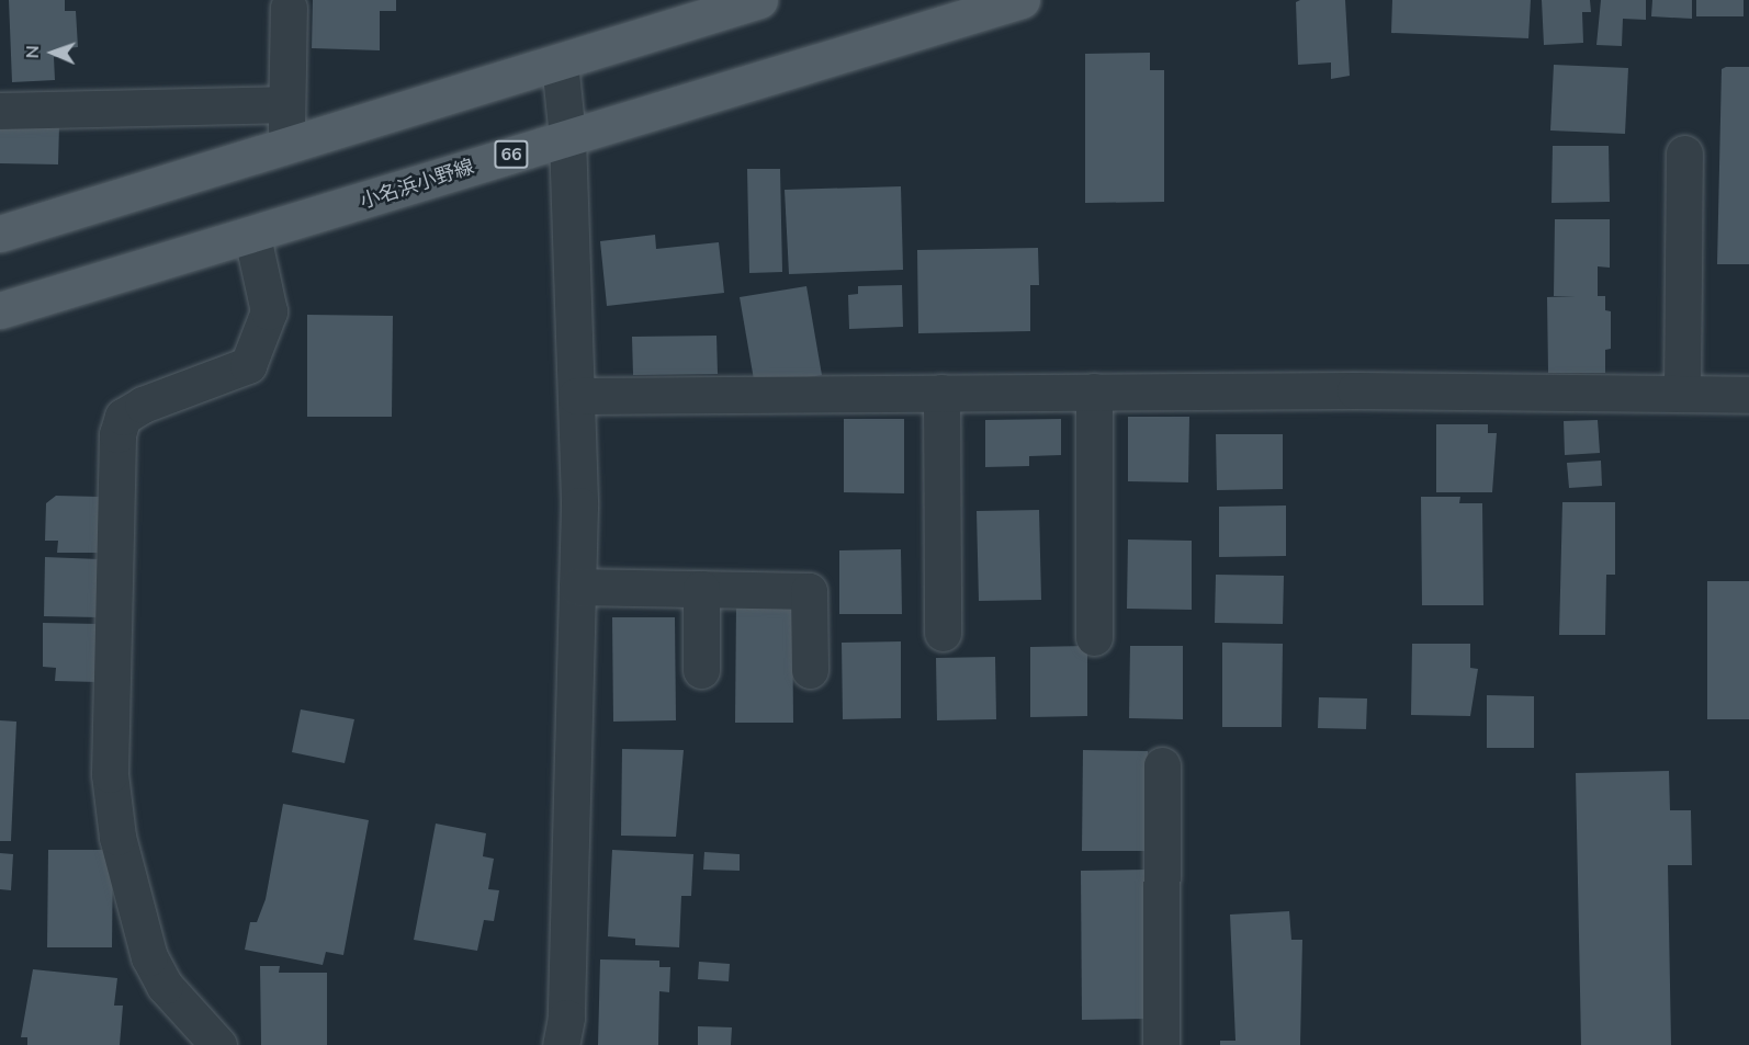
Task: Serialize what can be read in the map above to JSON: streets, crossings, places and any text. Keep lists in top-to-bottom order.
{
  "streets": {
    "main road": ["66", "小名浜小野線"]
  },
  "north": "left"
}
